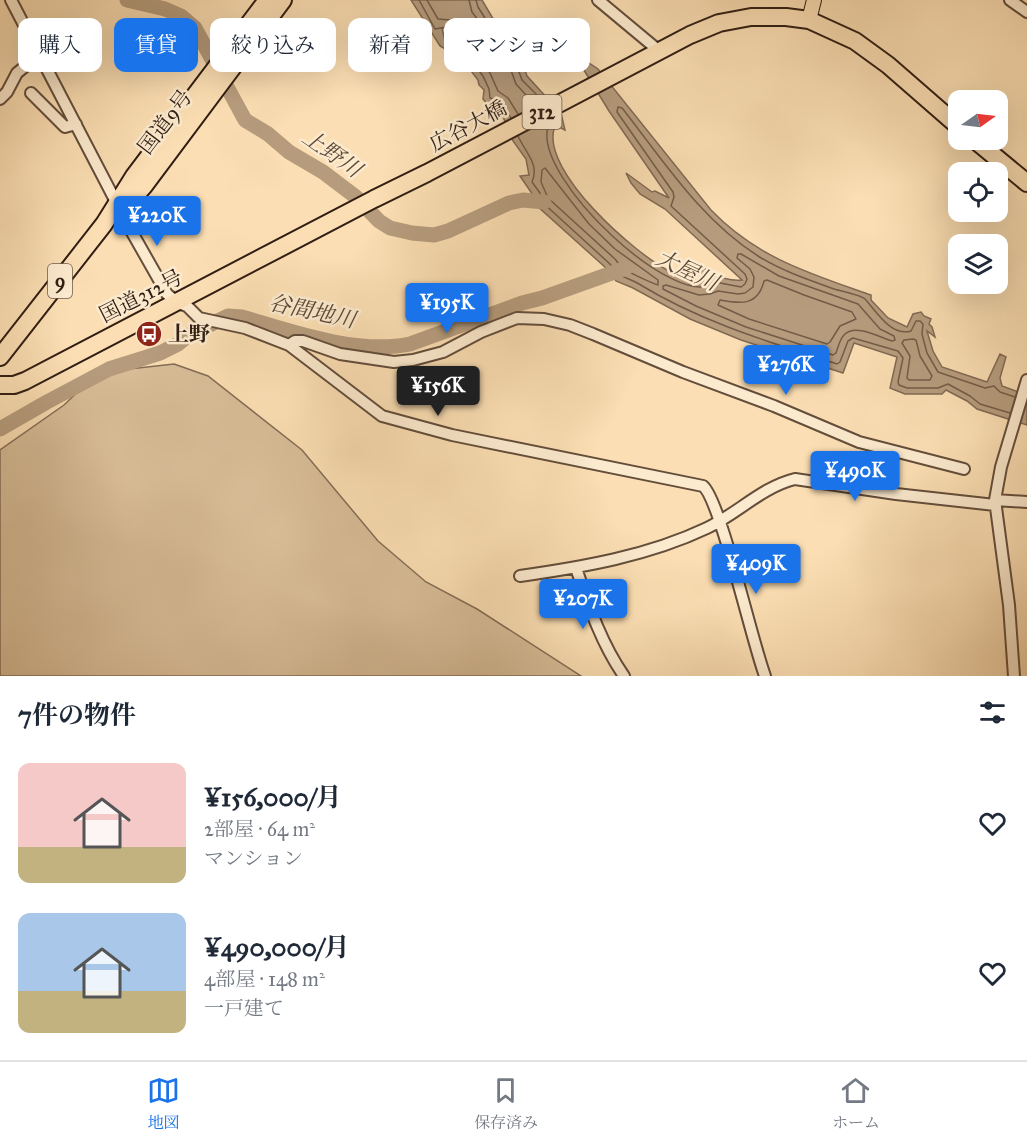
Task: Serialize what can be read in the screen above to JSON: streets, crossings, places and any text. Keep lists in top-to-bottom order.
{
  "streets": {
    "highway": [
      "312",
      "国道9号",
      "広谷大橋",
      "9",
      "国道312号"
    ]
  },
  "crossings": [
    ["312", "広谷大橋"],
    ["広谷大橋", "国道312号"]
  ],
  "water": ["上野川", "大屋川", "谷間地川"],
  "places": {
    "bus stop": ["上野"]
  },
  "north": "right",
  "page": {
    "chip": [
      "購入",
      "賃貸",
      "絞り込み",
      "新着",
      "マンション"
    ],
    "price": [
      "¥220K",
      "¥195K",
      "¥276K",
      "¥156K",
      "¥490K",
      "¥409K",
      "¥207K"
    ],
    "heading": "7件の物件",
    "list": [
      {
        "name": "¥156,000/月",
        "note": "2部屋 · 64 m² · マンション"
      },
      {
        "name": "¥490,000/月",
        "note": "4部屋 · 148 m² · 一戸建て"
      }
    ],
    "tabs": ["地図", "保存済み", "ホーム"]
  }
}
